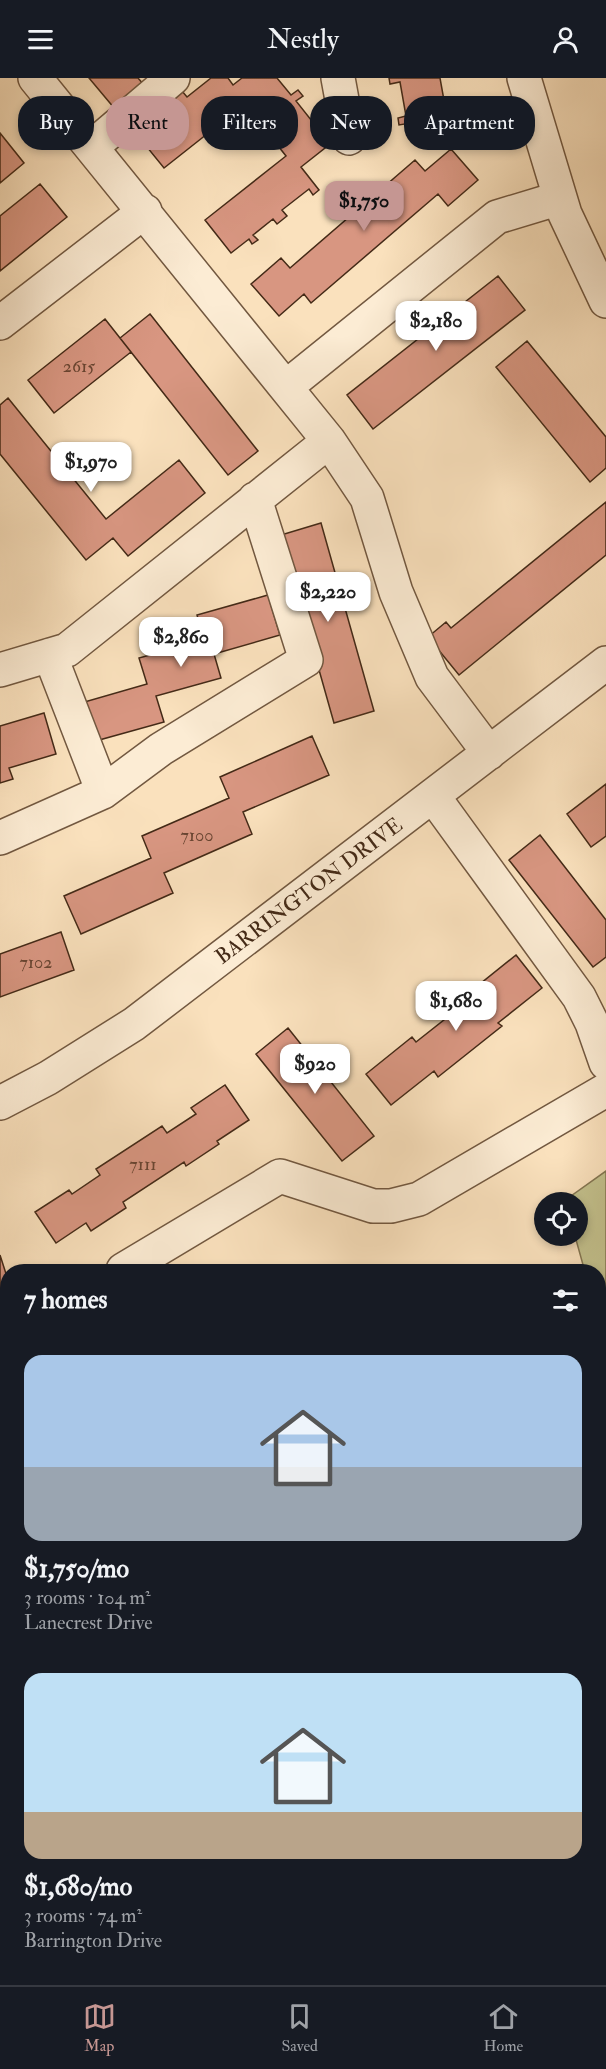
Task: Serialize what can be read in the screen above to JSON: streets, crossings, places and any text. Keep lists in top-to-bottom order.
{
  "streets": {
    "street": ["BARRINGTON DRIVE"]
  },
  "house_numbers": [
    "2615",
    "7100",
    "7102",
    "7111"
  ],
  "page": {
    "header": "Nestly",
    "chip": [
      "Buy",
      "Rent",
      "Filters",
      "New",
      "Apartment"
    ],
    "price": [
      "$1,750",
      "$2,180",
      "$1,970",
      "$2,220",
      "$2,860",
      "$1,680",
      "$920"
    ],
    "heading": "7 homes",
    "list": [
      {
        "name": "$1,750/mo",
        "note": "3 rooms · 104 m² · Lanecrest Drive"
      },
      {
        "name": "$1,680/mo",
        "note": "3 rooms · 74 m² · Barrington Drive"
      }
    ],
    "tabs": ["Map", "Saved", "Home"]
  }
}
